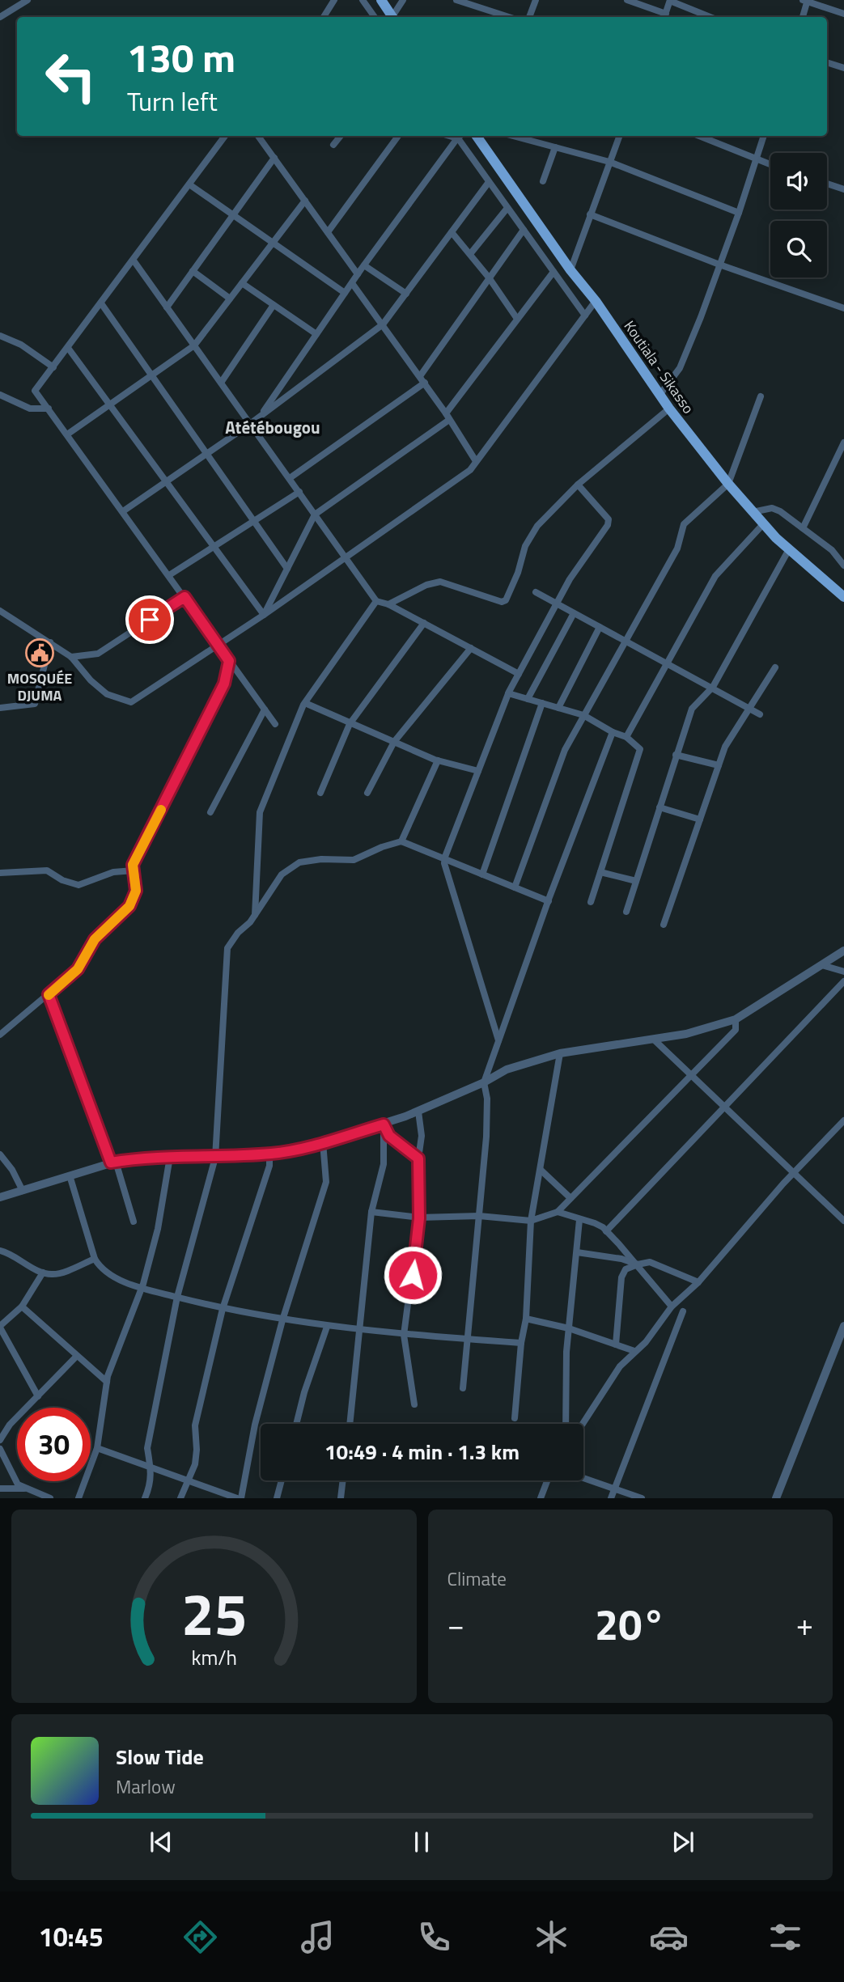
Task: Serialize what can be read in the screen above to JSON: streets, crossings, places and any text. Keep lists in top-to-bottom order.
{
  "streets": {
    "main road": ["Koutiala - Sikasso"]
  },
  "districts": ["Atétébougou"],
  "places": {
    "public building": ["MOSQUÉE DJUMA"]
  },
  "page": {
    "turn": ["130 m", "Turn left"],
    "limit": "30",
    "trip": "10:49 · 4 min · 1.3 km",
    "tile": "Climate",
    "heat": ["−", "20°", "+"],
    "song": ["Slow Tide", "Marlow"],
    "tabs": "10:45",
    "gauge": ["25", "km/h"]
  }
}
